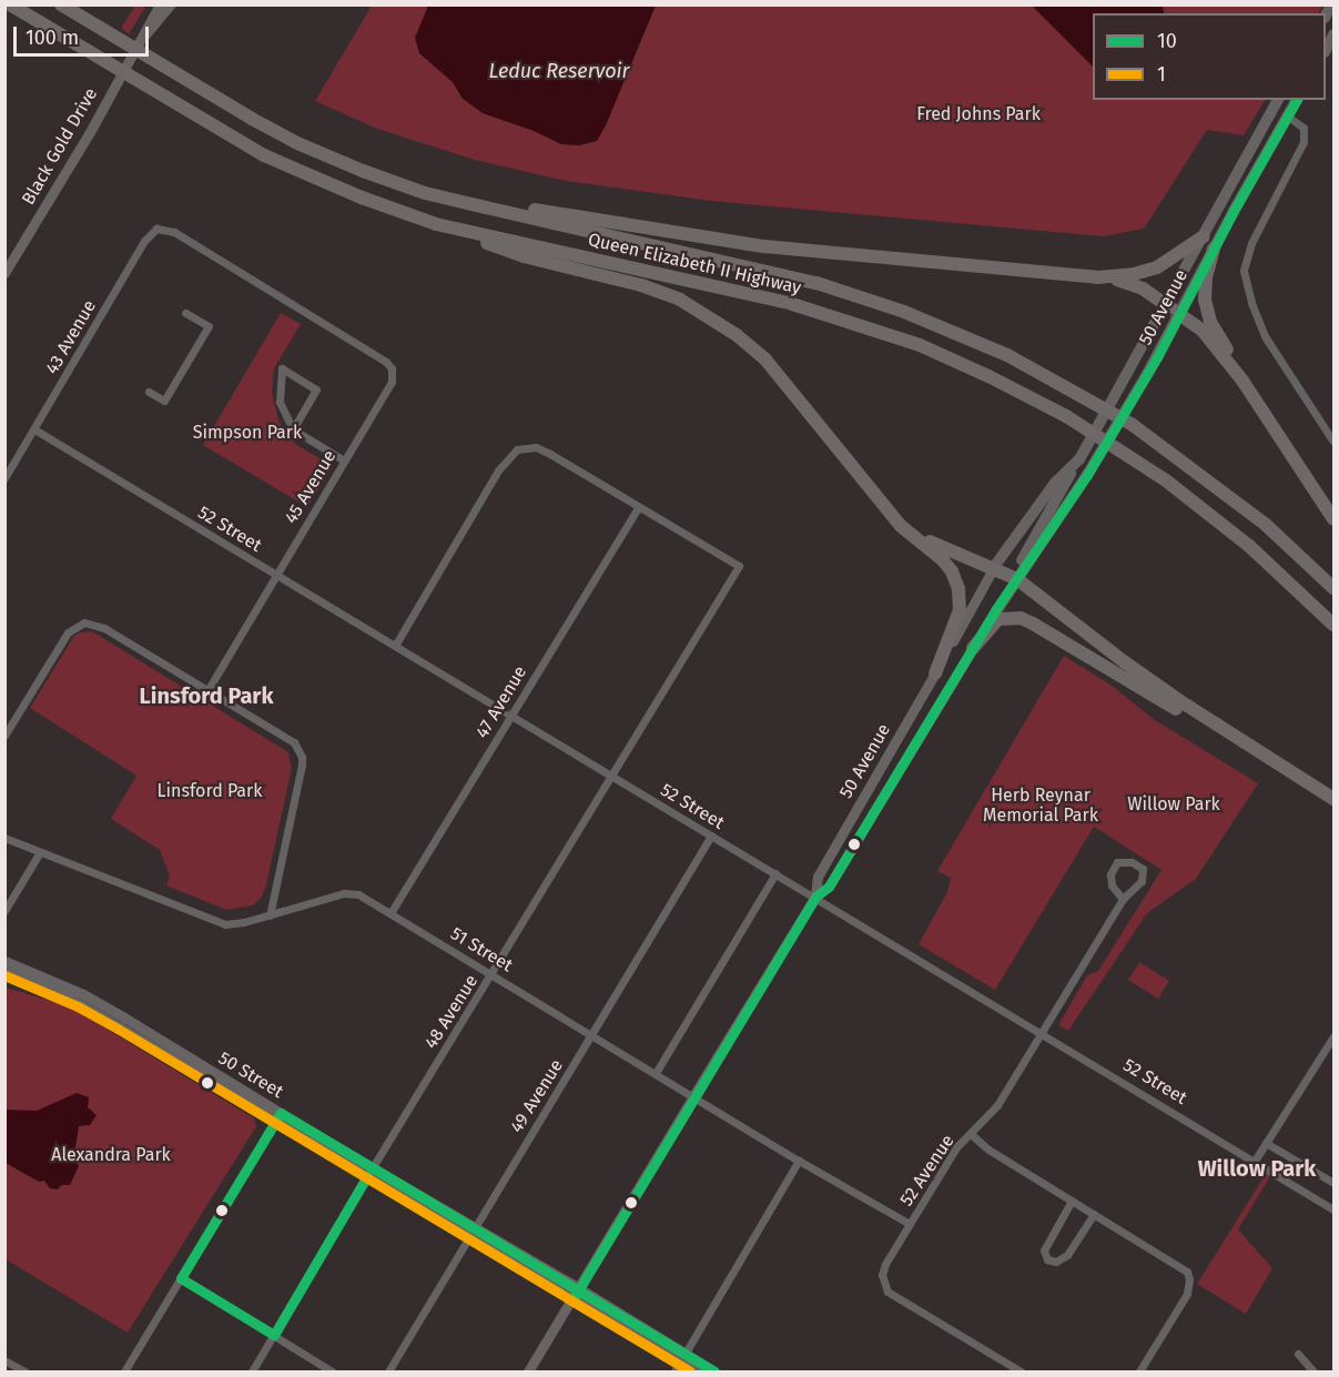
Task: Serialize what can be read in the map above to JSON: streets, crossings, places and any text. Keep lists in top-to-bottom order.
{
  "streets": {
    "highway": ["Queen Elizabeth II Highway"],
    "main road": ["Black Gold Drive", "50 Avenue", "50 Street"],
    "street": [
      "43 Avenue",
      "45 Avenue",
      "52 Street",
      "47 Avenue",
      "51 Street",
      "48 Avenue",
      "49 Avenue",
      "52 Avenue"
    ]
  },
  "crossings": [
    ["50 Avenue", "52 Street"],
    ["50 Avenue", "51 Street"],
    ["50 Avenue", "50 Street"],
    ["43 Avenue", "45 Avenue"],
    ["43 Avenue", "52 Street"],
    ["45 Avenue", "52 Street"],
    ["52 Street", "47 Avenue"],
    ["52 Street", "48 Avenue"],
    ["52 Street", "49 Avenue"],
    ["52 Street", "52 Avenue"],
    ["47 Avenue", "51 Street"],
    ["47 Avenue", "48 Avenue"],
    ["51 Street", "48 Avenue"],
    ["51 Street", "49 Avenue"],
    ["51 Street", "52 Avenue"],
    ["48 Avenue", "50 Street"],
    ["50 Street", "49 Avenue"]
  ],
  "districts": ["Linsford Park", "Willow Park"],
  "water": ["Leduc Reservoir"],
  "parks": [
    "Fred Johns Park",
    "Simpson Park",
    "Linsford Park",
    "Herb Reynar Memorial Park",
    "Willow Park",
    "Alexandra Park"
  ],
  "lines": ["transit line 10", "transit line 1"],
  "legend": ["10", "1"],
  "scale_bar": "100 m"
}
